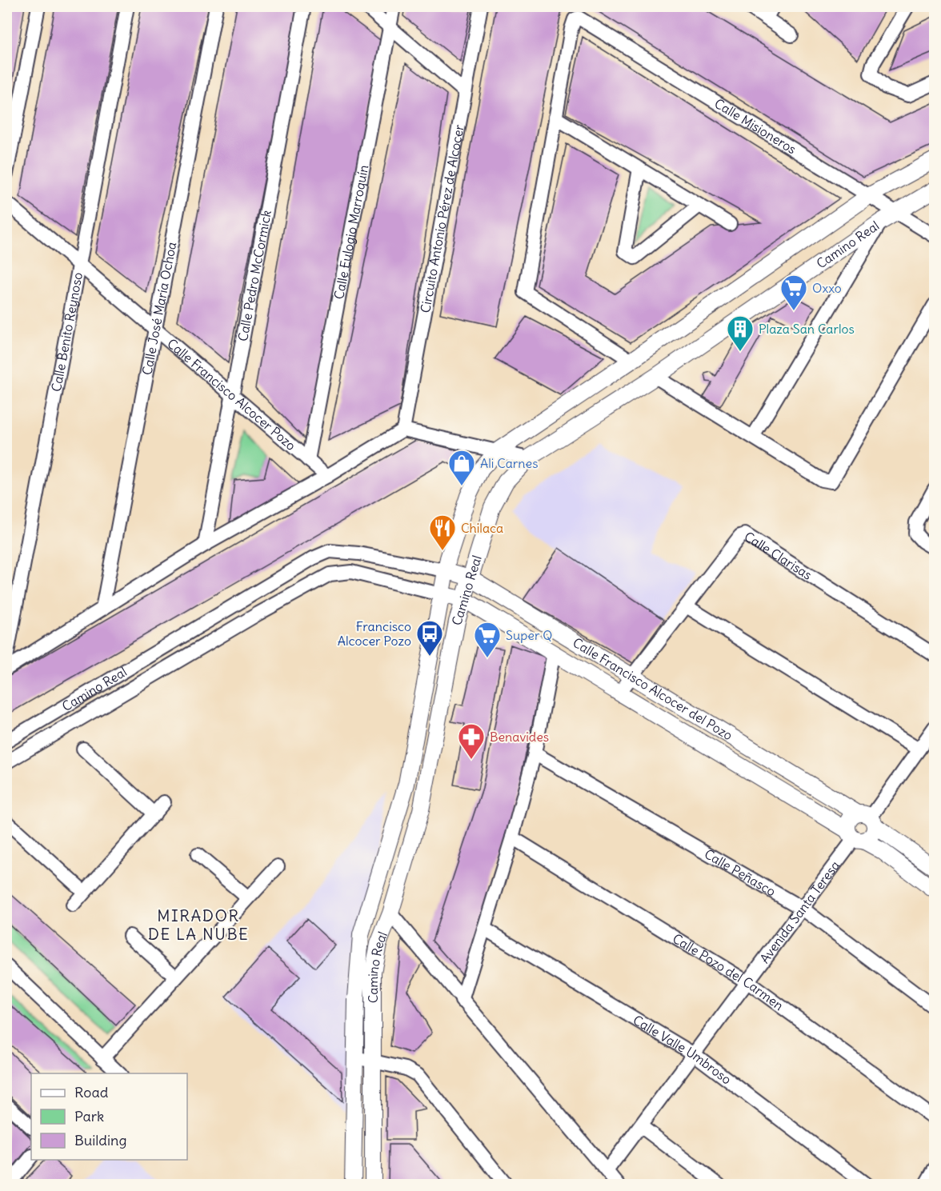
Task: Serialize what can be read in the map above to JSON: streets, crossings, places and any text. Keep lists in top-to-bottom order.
{
  "streets": {
    "street": [
      "Calle Misioneros",
      "Circuito Antonio Pérez de Alcocer",
      "Calle Eulogio Marroquín",
      "Camino Real",
      "Calle Pedro McCormick",
      "Calle José María Ochoa",
      "Calle Benito Reynoso",
      "Calle Francisco Alcocer Pozo",
      "Calle Clarisas",
      "Calle Francisco Alcocer del Pozo",
      "Calle Peñasco",
      "Avenida Santa Teresa",
      "Calle Pozo del Carmen",
      "Calle Valle Umbroso"
    ]
  },
  "crossings": [
    ["Calle Misioneros", "Camino Real"],
    ["Calle Eulogio Marroquín", "Calle Francisco Alcocer Pozo"],
    ["Camino Real", "Calle Francisco Alcocer del Pozo"],
    ["Calle Pedro McCormick", "Calle Francisco Alcocer Pozo"],
    ["Calle José María Ochoa", "Calle Francisco Alcocer Pozo"],
    ["Calle Benito Reynoso", "Calle Francisco Alcocer Pozo"],
    ["Calle Clarisas", "Calle Francisco Alcocer del Pozo"],
    ["Calle Francisco Alcocer del Pozo", "Avenida Santa Teresa"],
    ["Calle Peñasco", "Avenida Santa Teresa"],
    ["Avenida Santa Teresa", "Calle Pozo del Carmen"],
    ["Avenida Santa Teresa", "Calle Valle Umbroso"]
  ],
  "districts": ["MIRADOR DE LA NUBE"],
  "places": {
    "supermarket": ["Oxxo", "Super Q"],
    "building": ["Plaza San Carlos"],
    "shop": ["Ali Carnes"],
    "restaurant": ["Chilaca"],
    "bus stop": ["Francisco Alcocer Pozo"],
    "pharmacy": ["Benavides"]
  },
  "legend": ["Road", "Park", "Building"]
}
